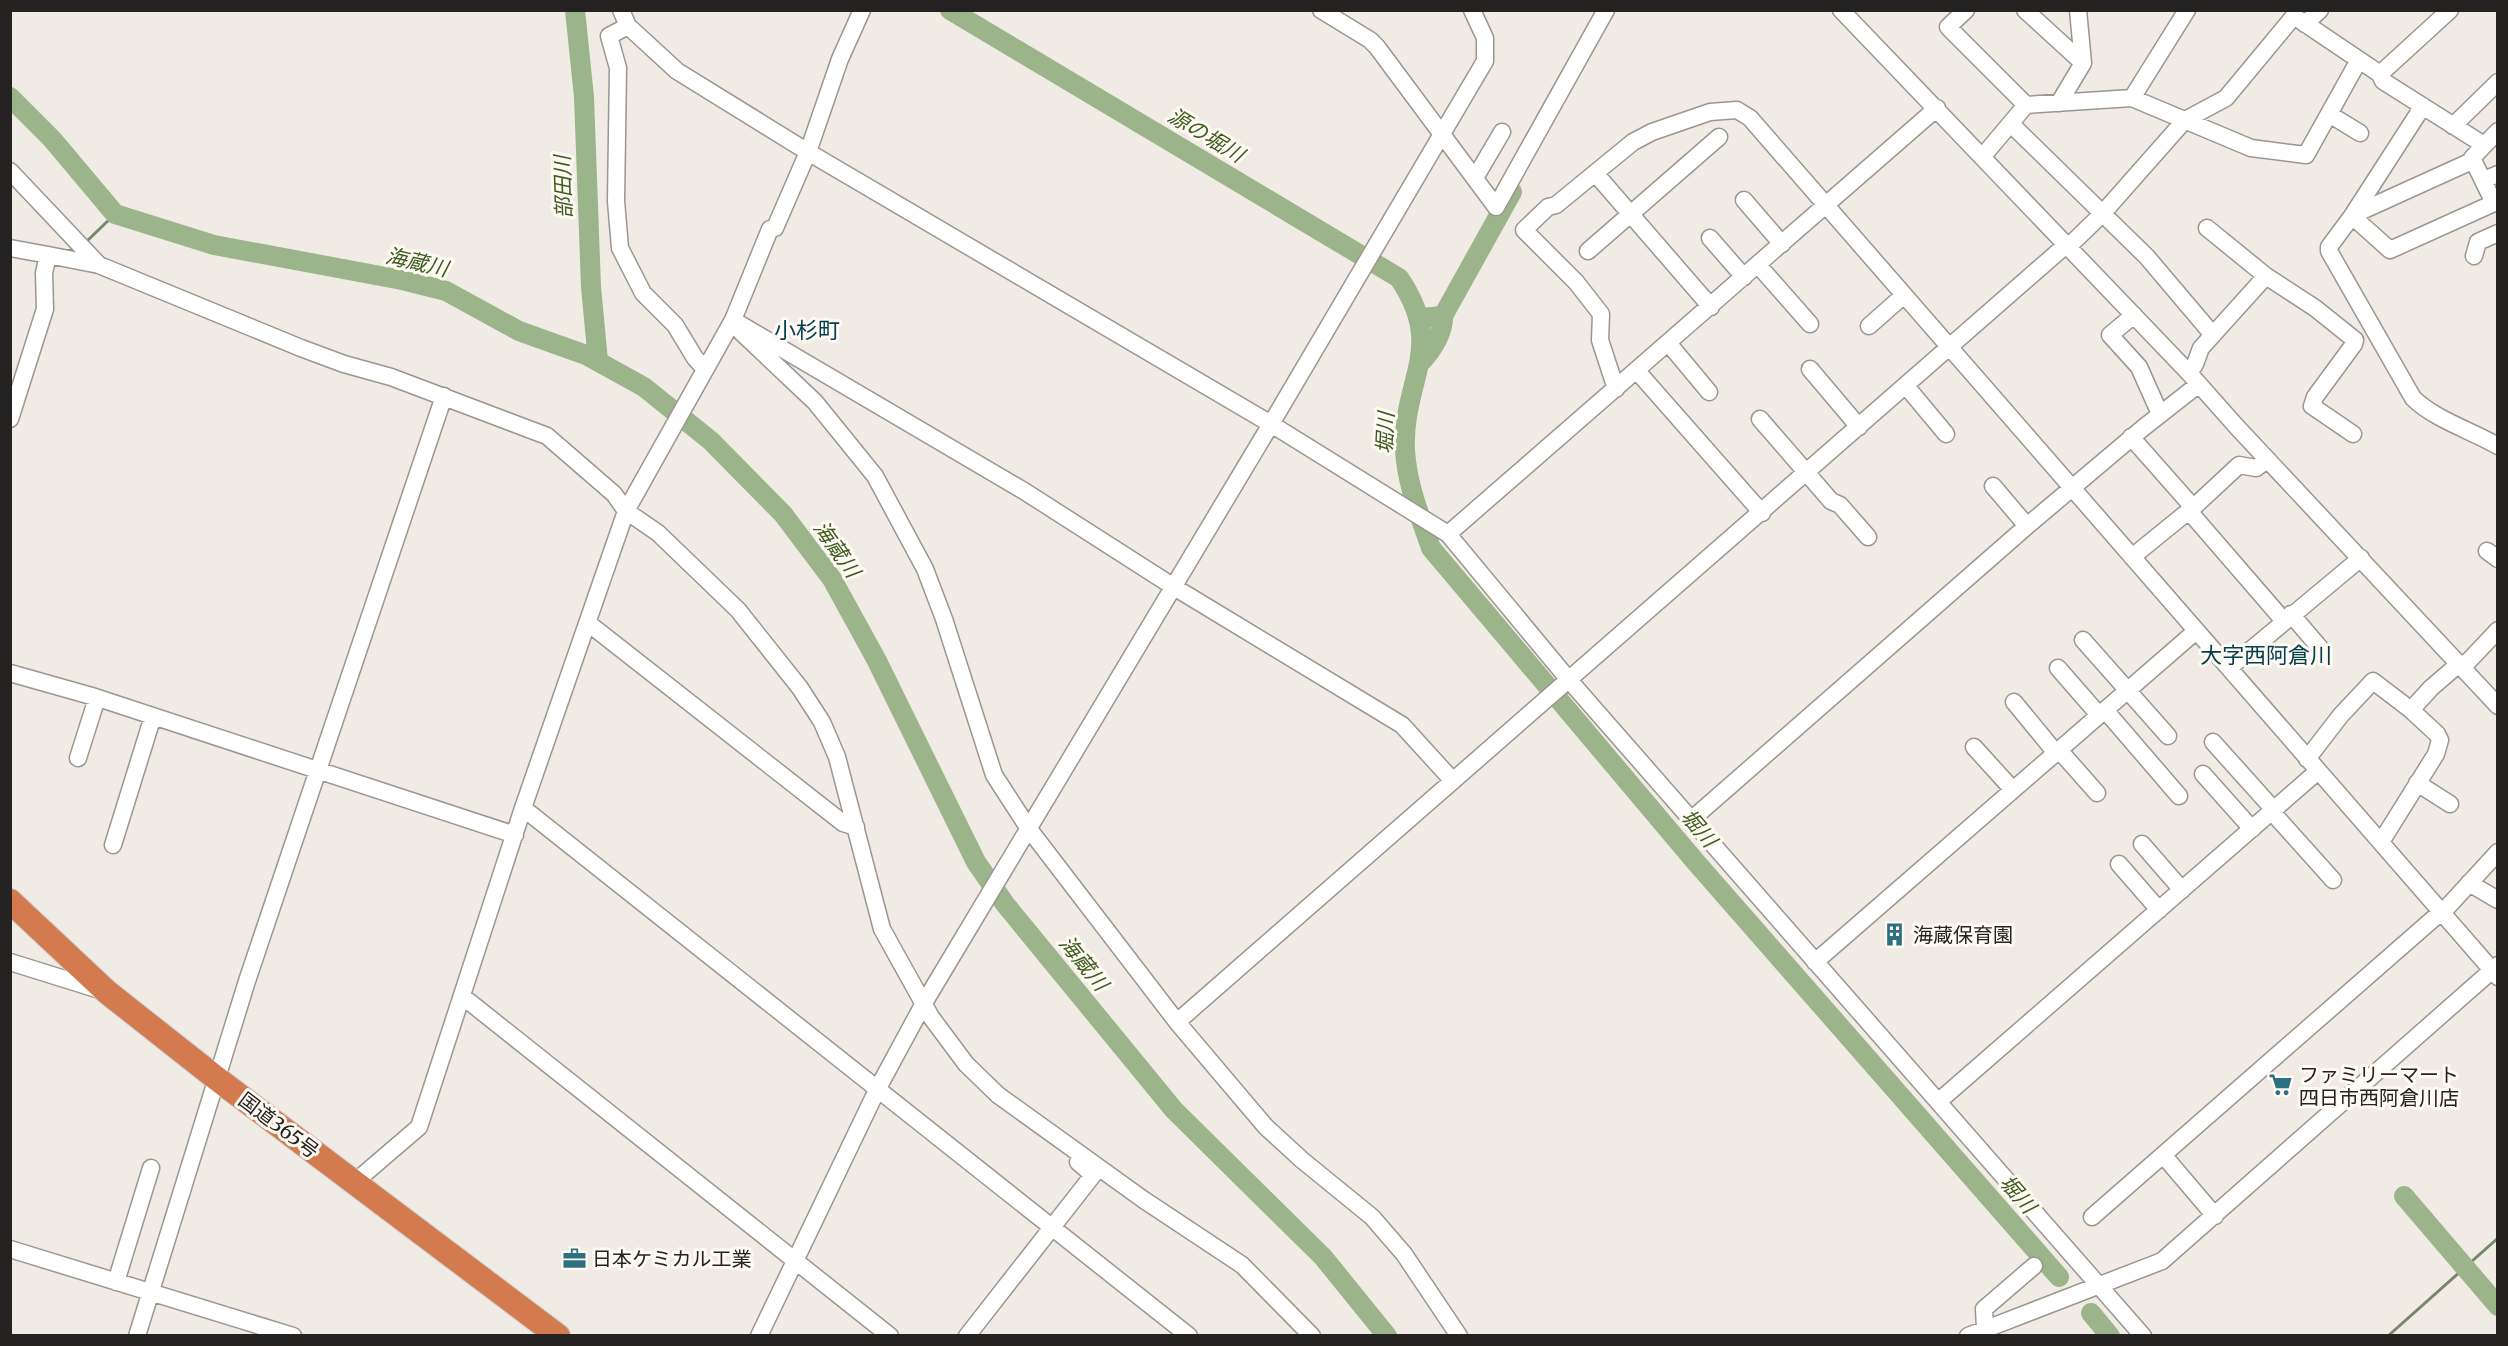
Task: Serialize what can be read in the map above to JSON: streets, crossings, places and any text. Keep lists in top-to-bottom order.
{
  "streets": {
    "highway": ["国道365号"]
  },
  "districts": ["小杉町", "大字西阿倉川"],
  "water": [
    "源の堀川",
    "部田川",
    "海蔵川",
    "堀川"
  ],
  "places": {
    "building": ["海蔵保育園"],
    "supermarket": ["ファミリーマート 四日市西阿倉川店"],
    "office": ["日本ケミカル工業"]
  }
}
